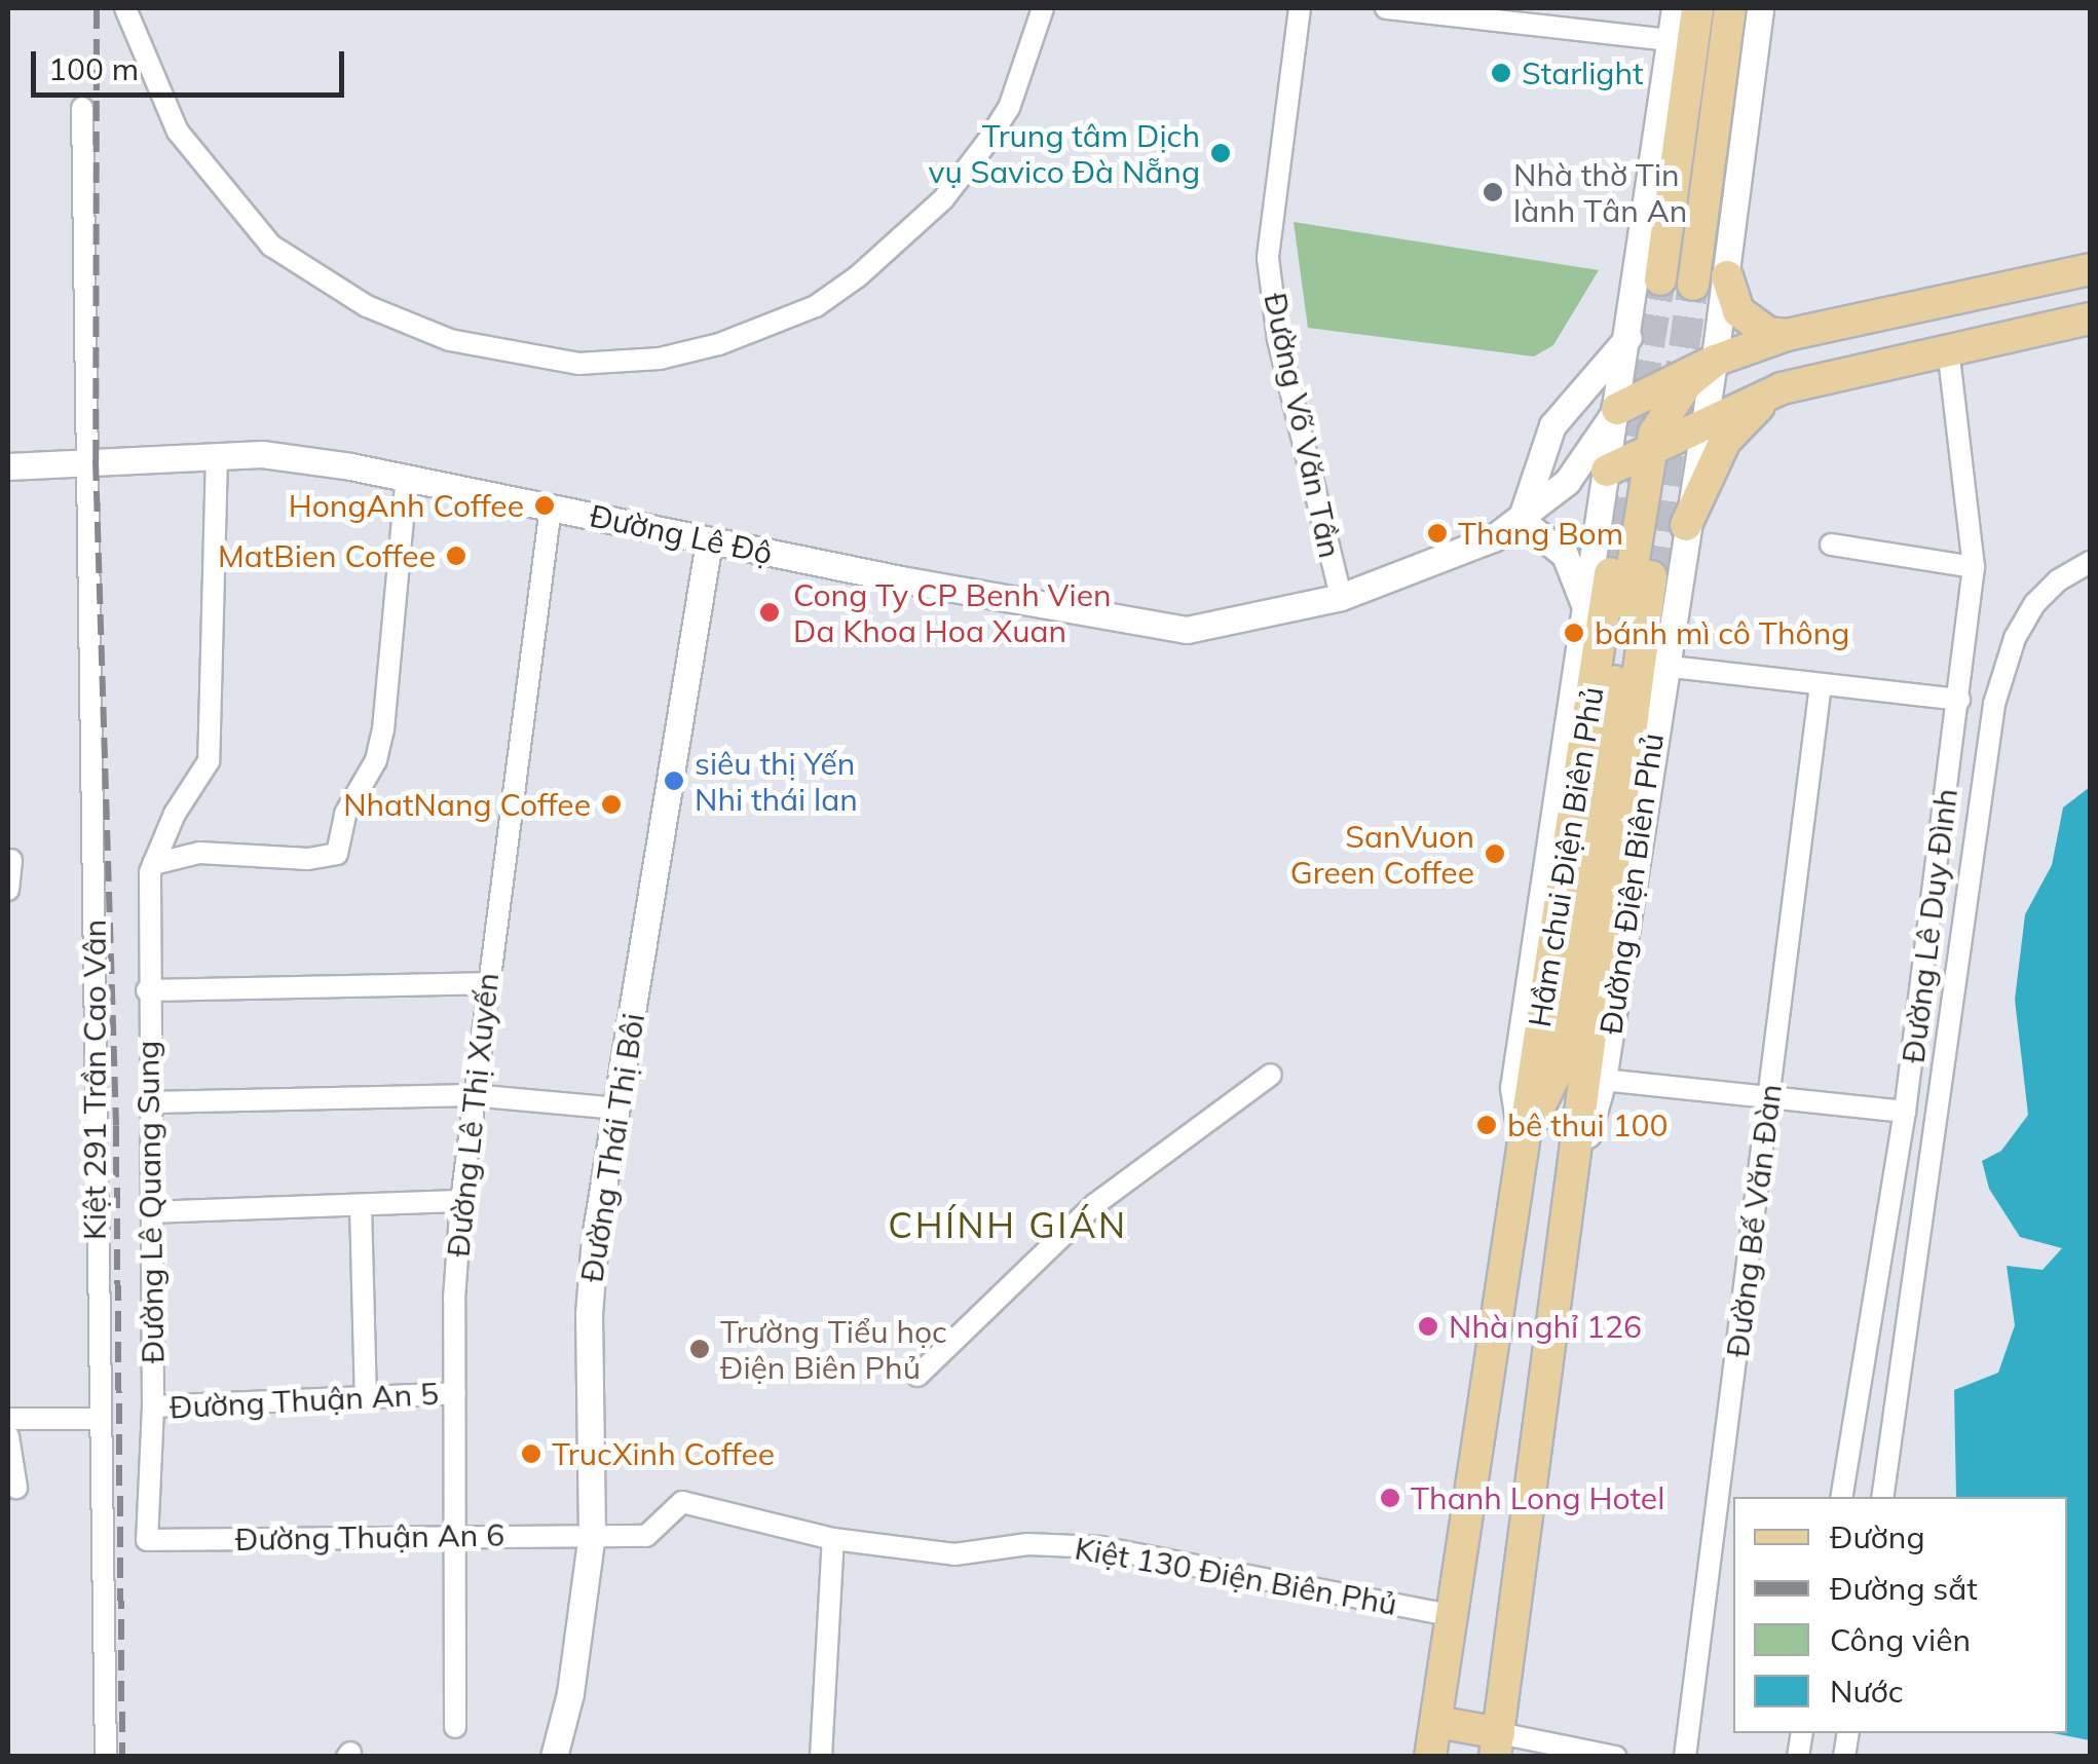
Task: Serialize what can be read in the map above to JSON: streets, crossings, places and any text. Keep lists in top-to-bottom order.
{
  "streets": {
    "main road": ["Hầm chui Điện Biên Phủ", "Đường Điện Biên Phủ"],
    "street": [
      "Đường Võ Văn Tần",
      "Đường Lê Độ",
      "Đường Lê Duy Đình",
      "Kiệt 291 Trần Cao Vân",
      "Đường Lê Thị Xuyến",
      "Đường Thái Thị Bôi",
      "Đường Lê Quang Sung",
      "Đường Bế Văn Đàn",
      "Đường Thuận An 5",
      "Đường Thuận An 6",
      "Kiệt 130 Điện Biên Phủ"
    ]
  },
  "crossings": [
    ["Đường Võ Văn Tần", "Đường Lê Độ"],
    ["Đường Lê Độ", "Kiệt 291 Trần Cao Vân"],
    ["Đường Lê Độ", "Đường Lê Thị Xuyến"],
    ["Đường Lê Độ", "Đường Thái Thị Bôi"],
    ["Đường Lê Độ", "Đường Lê Quang Sung"],
    ["Hầm chui Điện Biên Phủ", "Đường Điện Biên Phủ"],
    ["Đường Lê Thị Xuyến", "Đường Thuận An 5"],
    ["Đường Lê Thị Xuyến", "Đường Thuận An 6"],
    ["Đường Thái Thị Bôi", "Đường Thuận An 6"],
    ["Đường Lê Quang Sung", "Đường Thuận An 5"],
    ["Đường Lê Quang Sung", "Đường Thuận An 6"],
    ["Đường Thuận An 6", "Kiệt 130 Điện Biên Phủ"]
  ],
  "districts": ["CHÍNH GIÁN"],
  "places": [
    "Starlight",
    "Trung tâm Dịch vụ Savico Đà Nẵng",
    "Nhà thờ Tin lành Tân An",
    "HongAnh Coffee",
    "Thang Bom",
    "MatBien Coffee",
    "Cong Ty CP Benh Vien Da Khoa Hoa Xuan",
    "bánh mì cô Thông",
    "siêu thị Yến Nhi thái lan",
    "NhatNang Coffee",
    "SanVuon Green Coffee",
    "bê thui 100",
    "Nhà nghỉ 126",
    "Trường Tiểu học Điện Biên Phủ",
    "TrucXinh Coffee",
    "Thanh Long Hotel"
  ],
  "legend": [
    "Đường",
    "Đường sắt",
    "Công viên",
    "Nước"
  ],
  "scale_bar": "100 m"
}
